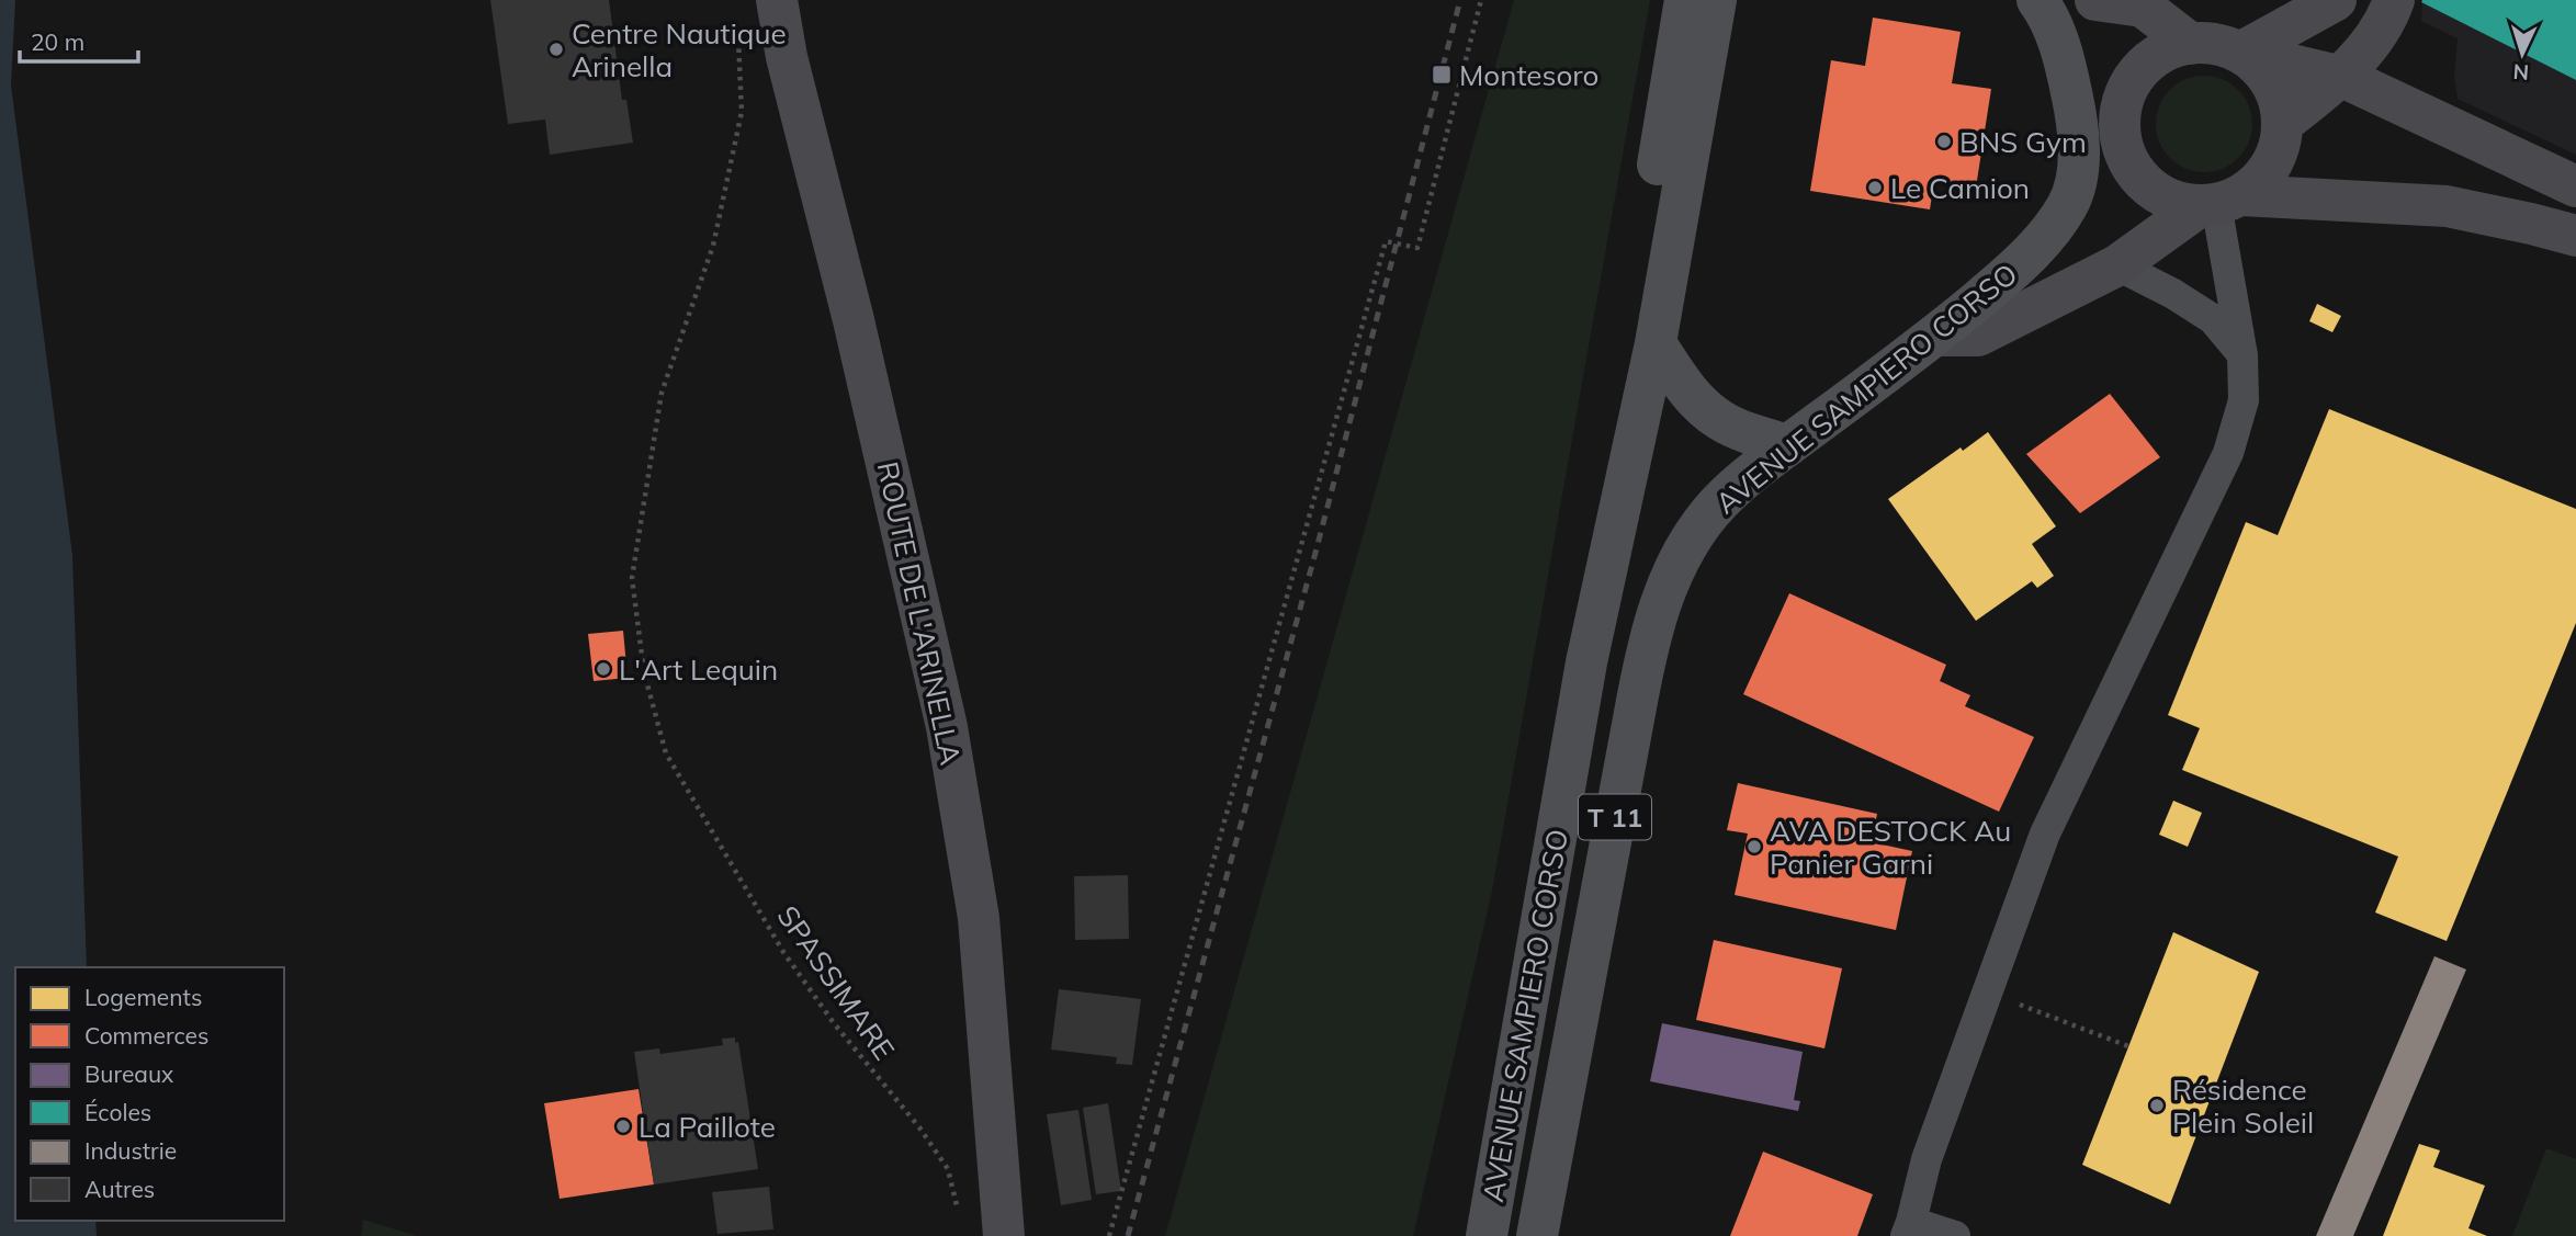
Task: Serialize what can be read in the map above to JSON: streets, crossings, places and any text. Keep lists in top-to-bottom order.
{
  "streets": {
    "main road": ["AVENUE SAMPIERO CORSO", "ROUTE DE L'ARINELLA", "T 11"],
    "path": ["SPASSIMARE"]
  },
  "places": {
    "other": [
      "Centre Nautique Arinella",
      "BNS Gym",
      "Le Camion",
      "L'Art Lequin",
      "AVA DESTOCK Au Panier Garni",
      "Résidence Plein Soleil",
      "La Paillote"
    ],
    "transit": ["Montesoro"]
  },
  "legend": [
    "Logements",
    "Commerces",
    "Bureaux",
    "Écoles",
    "Industrie",
    "Autres"
  ],
  "scale_bar": "20 m",
  "north": "bottom"
}
